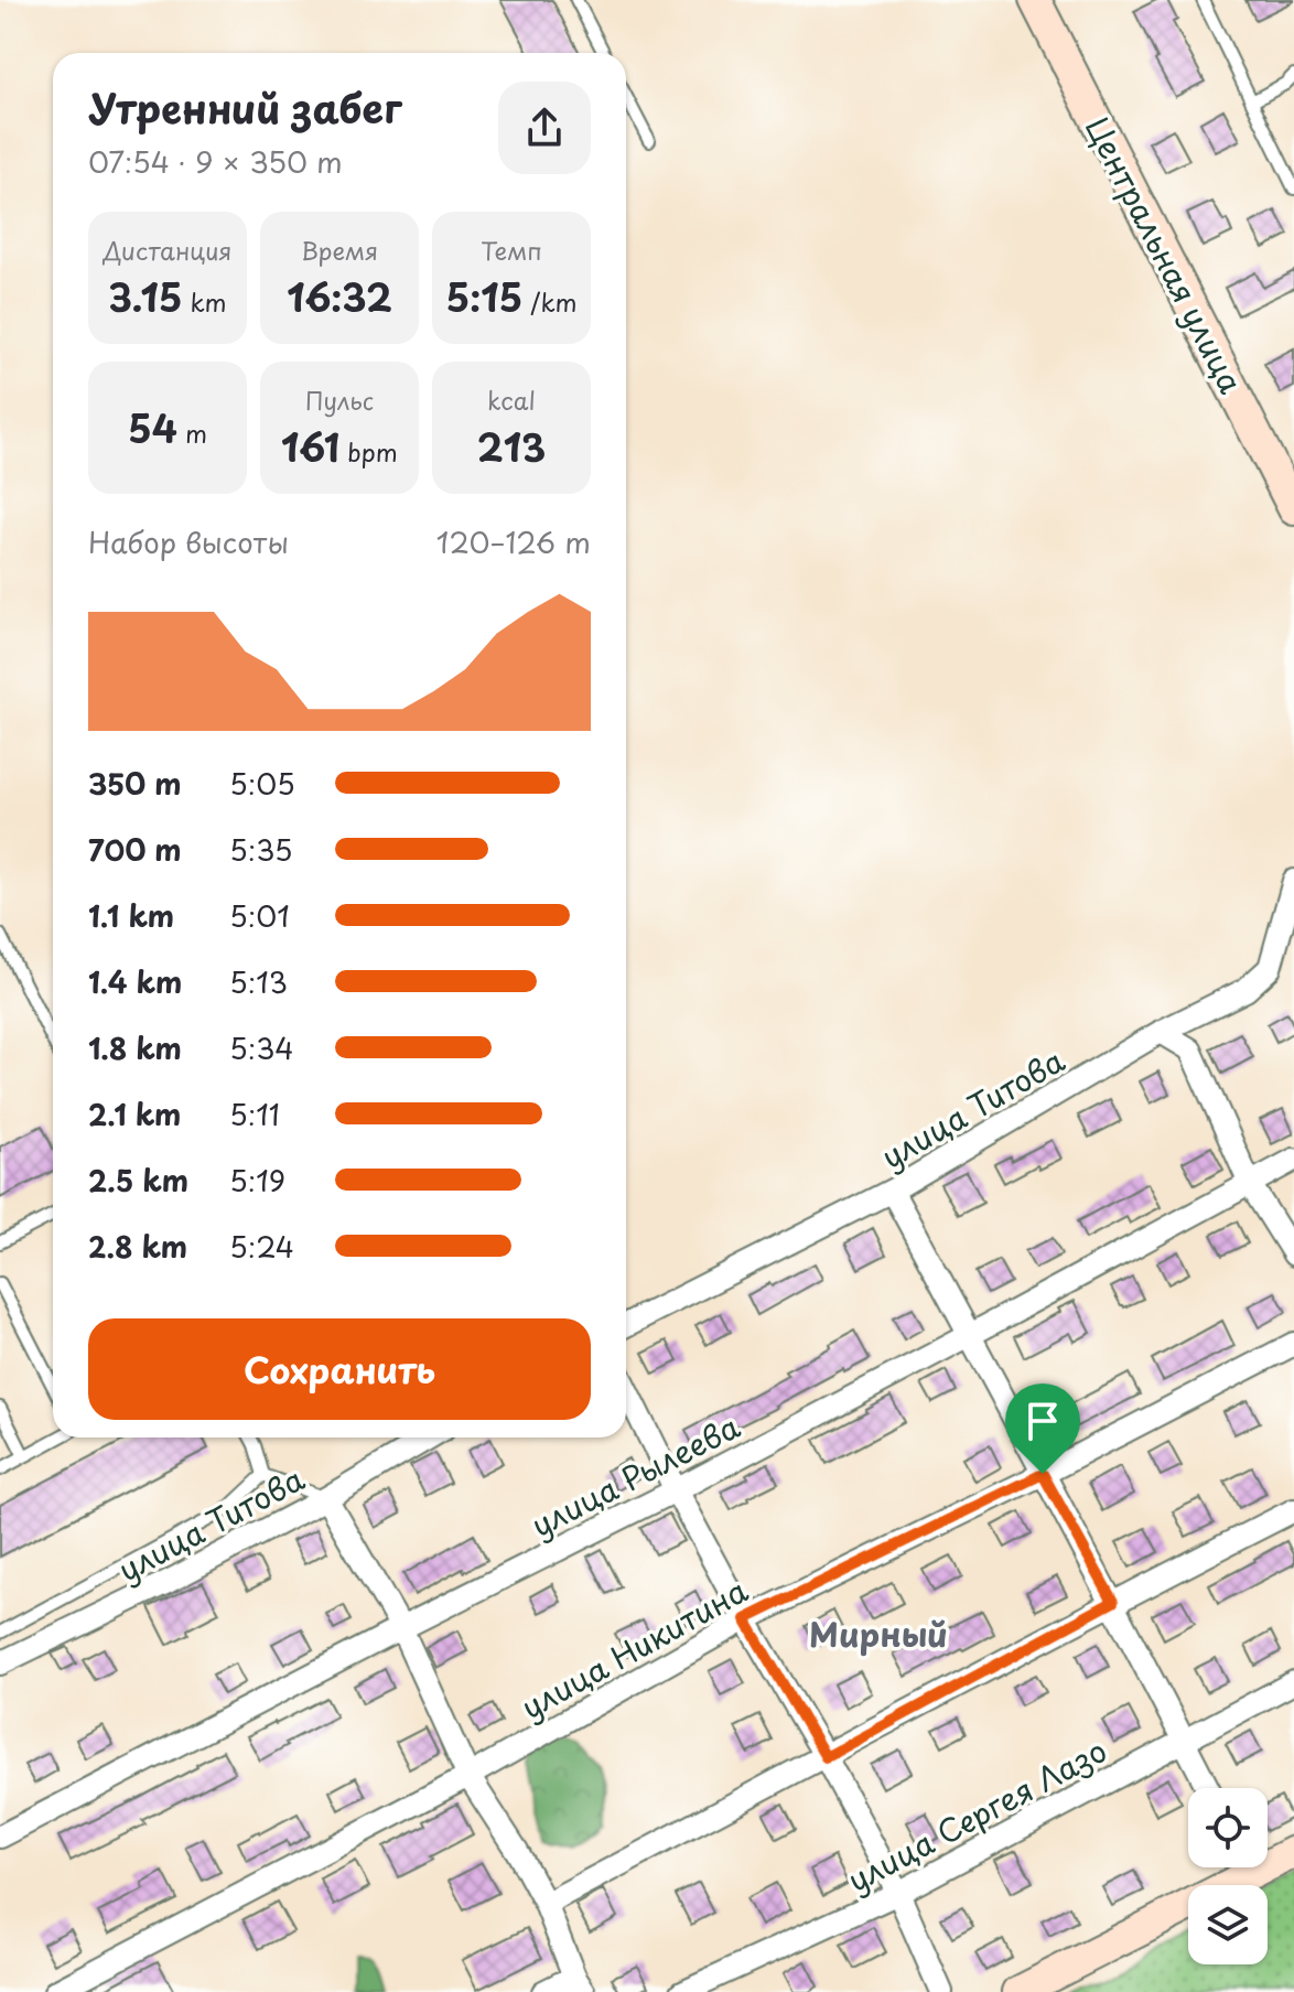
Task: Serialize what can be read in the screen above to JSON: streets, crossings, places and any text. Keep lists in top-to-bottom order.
{
  "streets": {
    "street": [
      "Центральная улица",
      "улица Титова",
      "улица Рылеева",
      "улица Никитина",
      "улица Сергея Лазо"
    ]
  },
  "districts": ["Мирный"],
  "page": {
    "heading": ["Утренний забег", "07:54 · 9 × 350 m"],
    "stats": [
      ["Дистанция", "3.15 km"],
      ["Время", "16:32"],
      ["Темп", "5:15 /km"],
      ["54 m"],
      ["Пульс", "161 bpm"],
      ["kcal", "213"]
    ],
    "chart": ["Набор высоты", "120–126 m"],
    "list": [
      {
        "name": "350 m",
        "note": "5:05"
      },
      {
        "name": "700 m",
        "note": "5:35"
      },
      {
        "name": "1.1 km",
        "note": "5:01"
      },
      {
        "name": "1.4 km",
        "note": "5:13"
      },
      {
        "name": "1.8 km",
        "note": "5:34"
      },
      {
        "name": "2.1 km",
        "note": "5:11"
      },
      {
        "name": "2.5 km",
        "note": "5:19"
      },
      {
        "name": "2.8 km",
        "note": "5:24"
      }
    ],
    "buttons": "Сохранить"
  }
}
